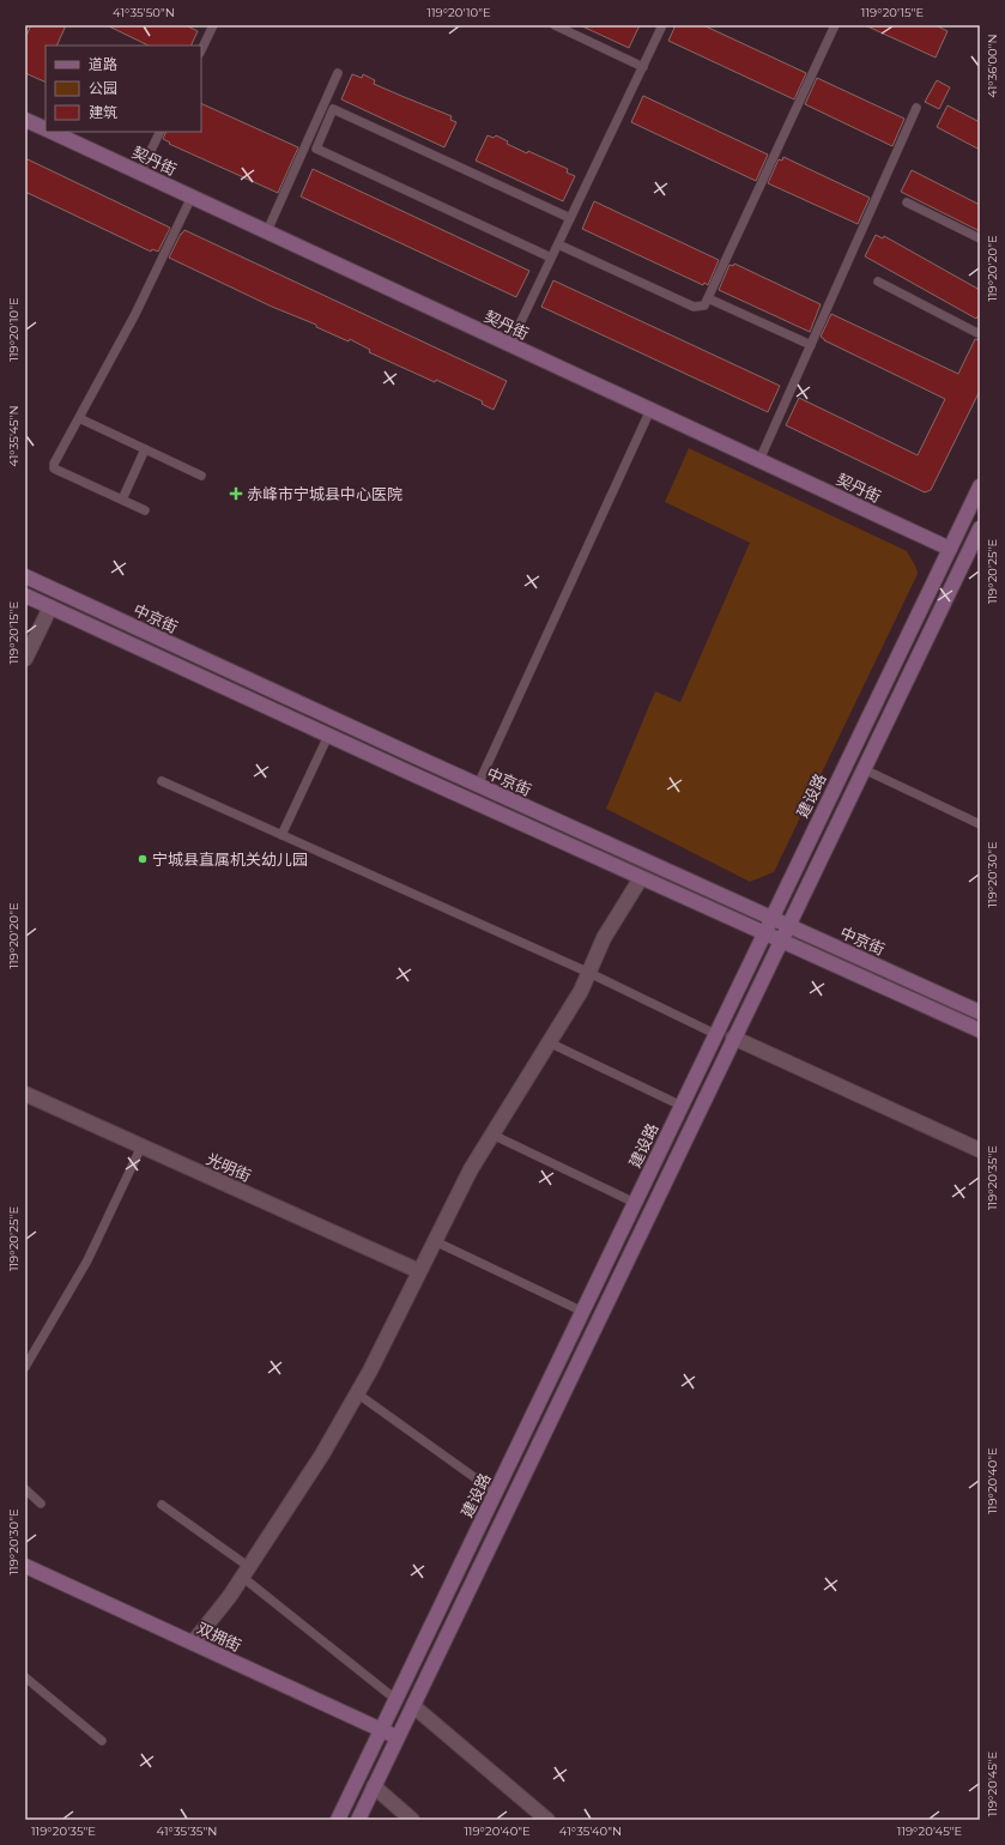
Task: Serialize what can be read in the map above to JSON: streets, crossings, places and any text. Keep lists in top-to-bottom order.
{
  "streets": {
    "main road": [
      "契丹街",
      "中京街",
      "建设路",
      "双拥街"
    ],
    "street": ["光明街"]
  },
  "crossings": [
    ["契丹街", "建设路"],
    ["中京街", "建设路"],
    ["建设路", "双拥街"]
  ],
  "places": {
    "health": ["赤峰市宁城县中心医院"],
    "other": ["宁城县直属机关幼儿园"]
  },
  "legend": ["道路", "公园", "建筑"],
  "coordinates": [
    "41°35'50\"N",
    "119°20'10\"E",
    "119°20'15\"E",
    "41°36'00\"N",
    "119°20'20\"E",
    "41°35'45\"N",
    "119°20'25\"E",
    "119°20'30\"E",
    "119°20'35\"E",
    "119°20'40\"E",
    "119°20'45\"E",
    "41°35'35\"N",
    "41°35'40\"N"
  ]
}
